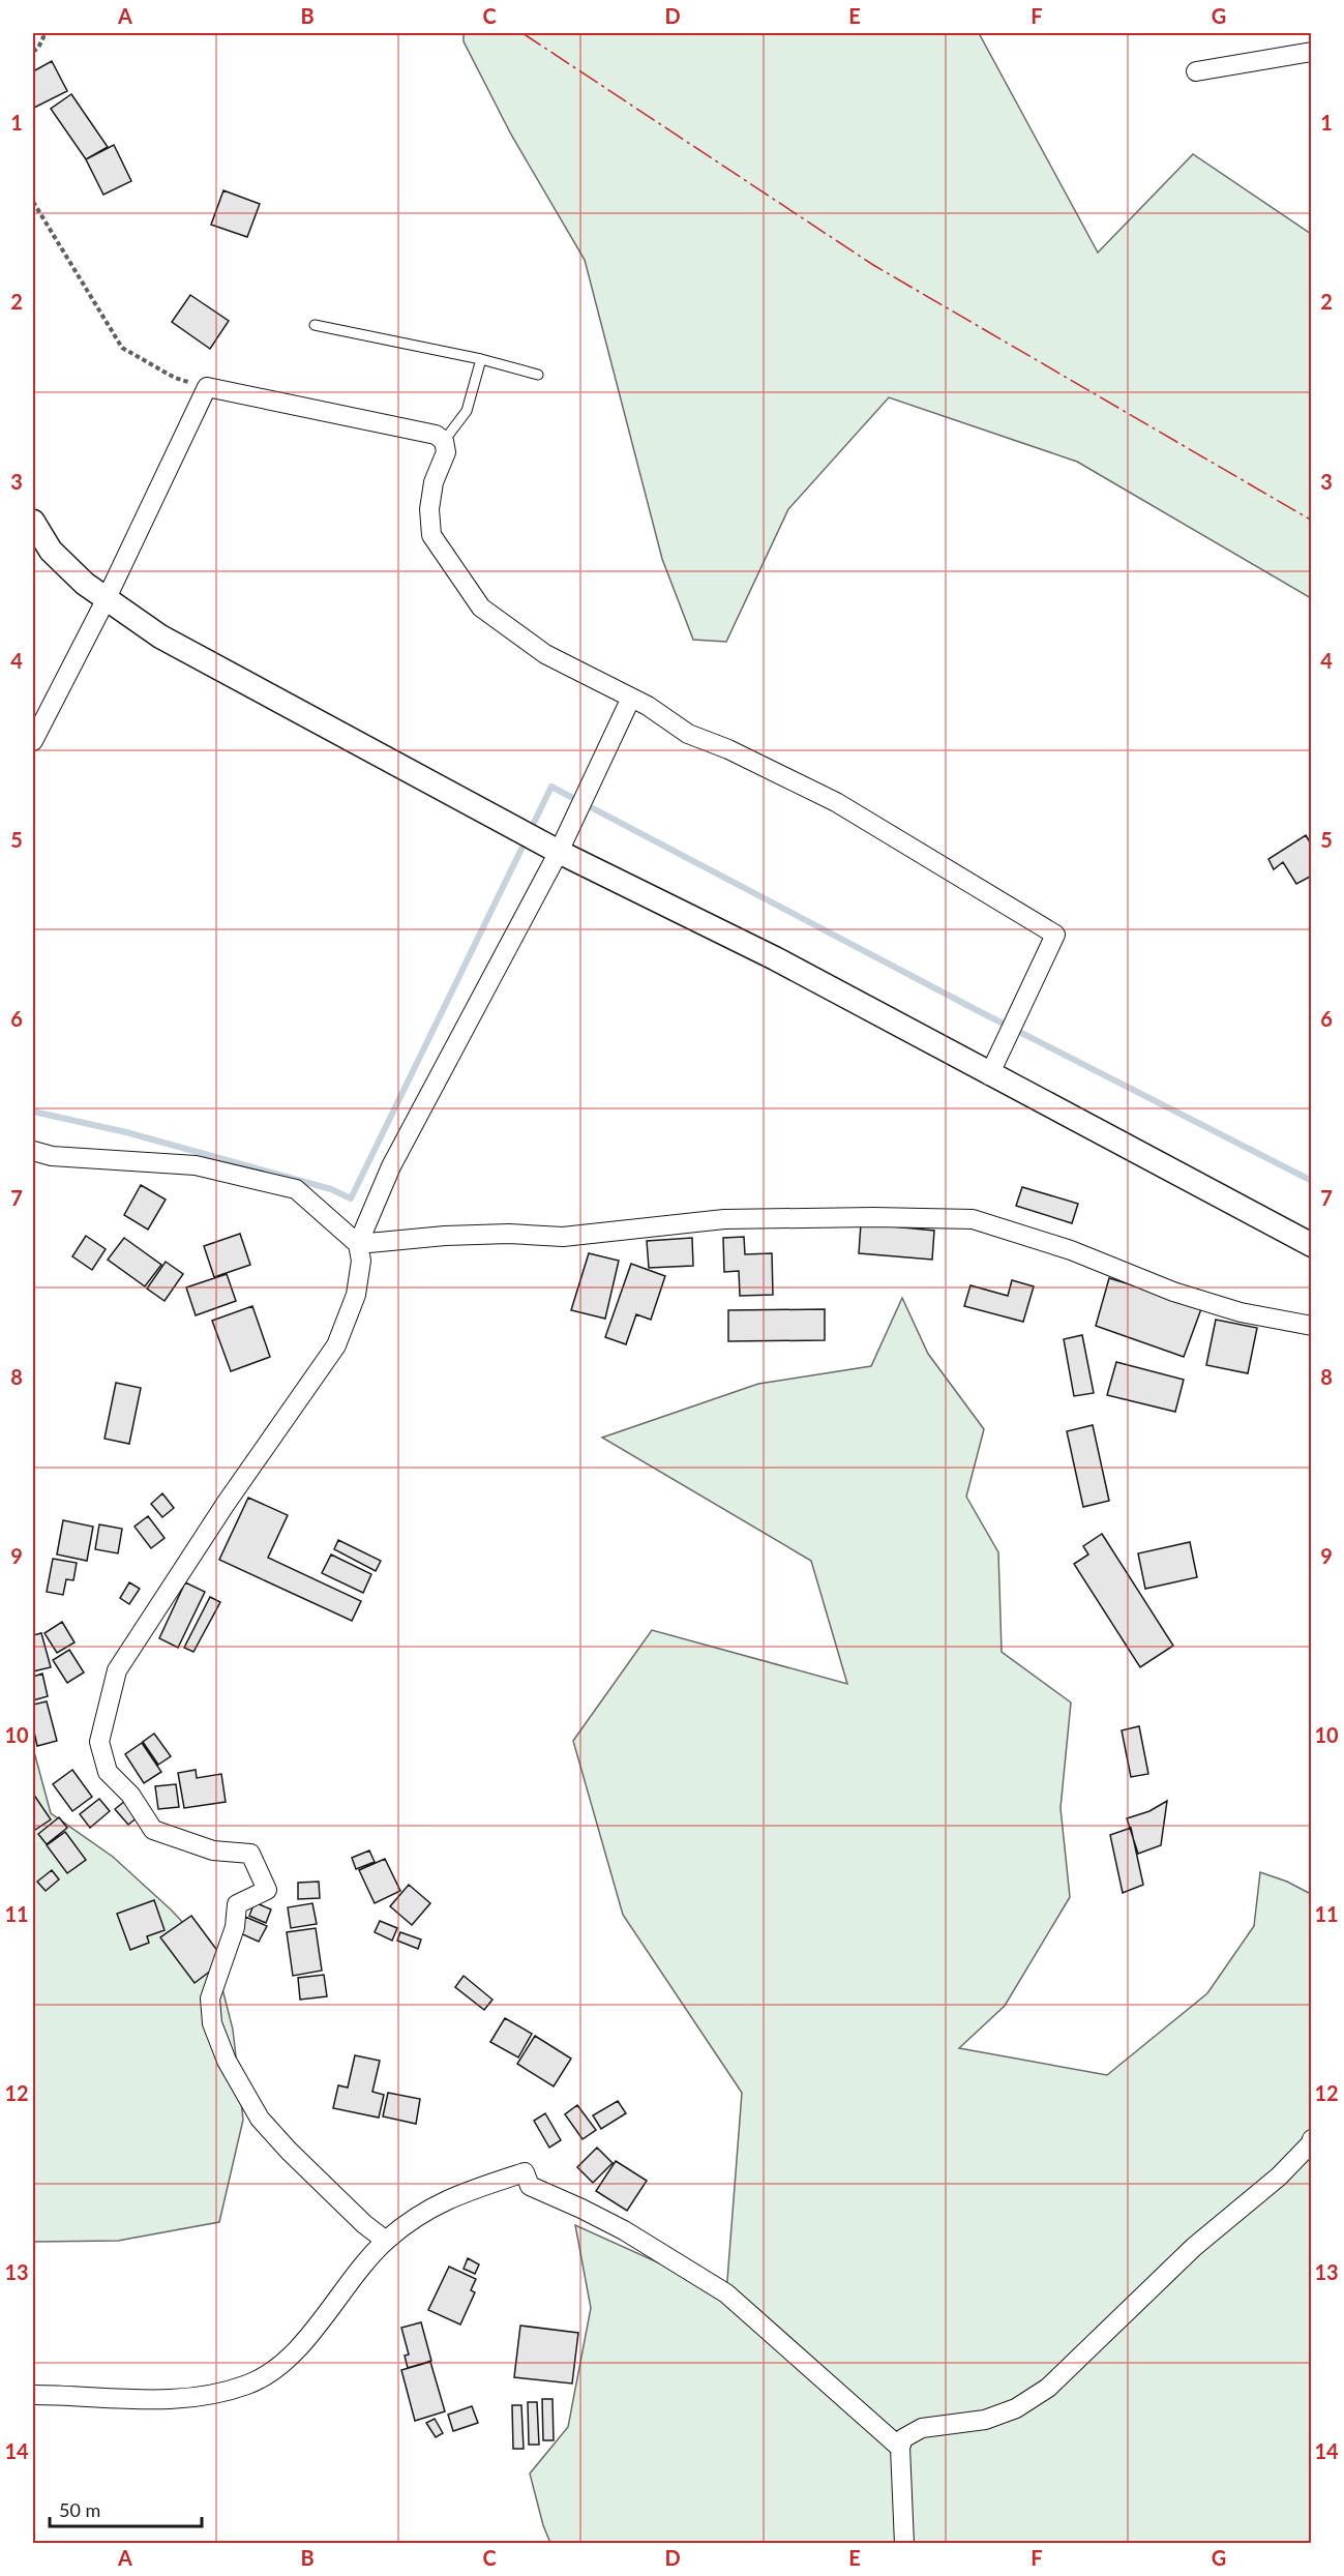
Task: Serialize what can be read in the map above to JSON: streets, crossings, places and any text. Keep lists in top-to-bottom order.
{
  "scale_bar": "50 m",
  "grid": {
    "columns": [
      "A",
      "B",
      "C",
      "D",
      "E",
      "F",
      "G"
    ],
    "rows": [
      "1",
      "2",
      "3",
      "4",
      "5",
      "6",
      "7",
      "8",
      "9",
      "10",
      "11",
      "12",
      "13",
      "14"
    ]
  }
}
